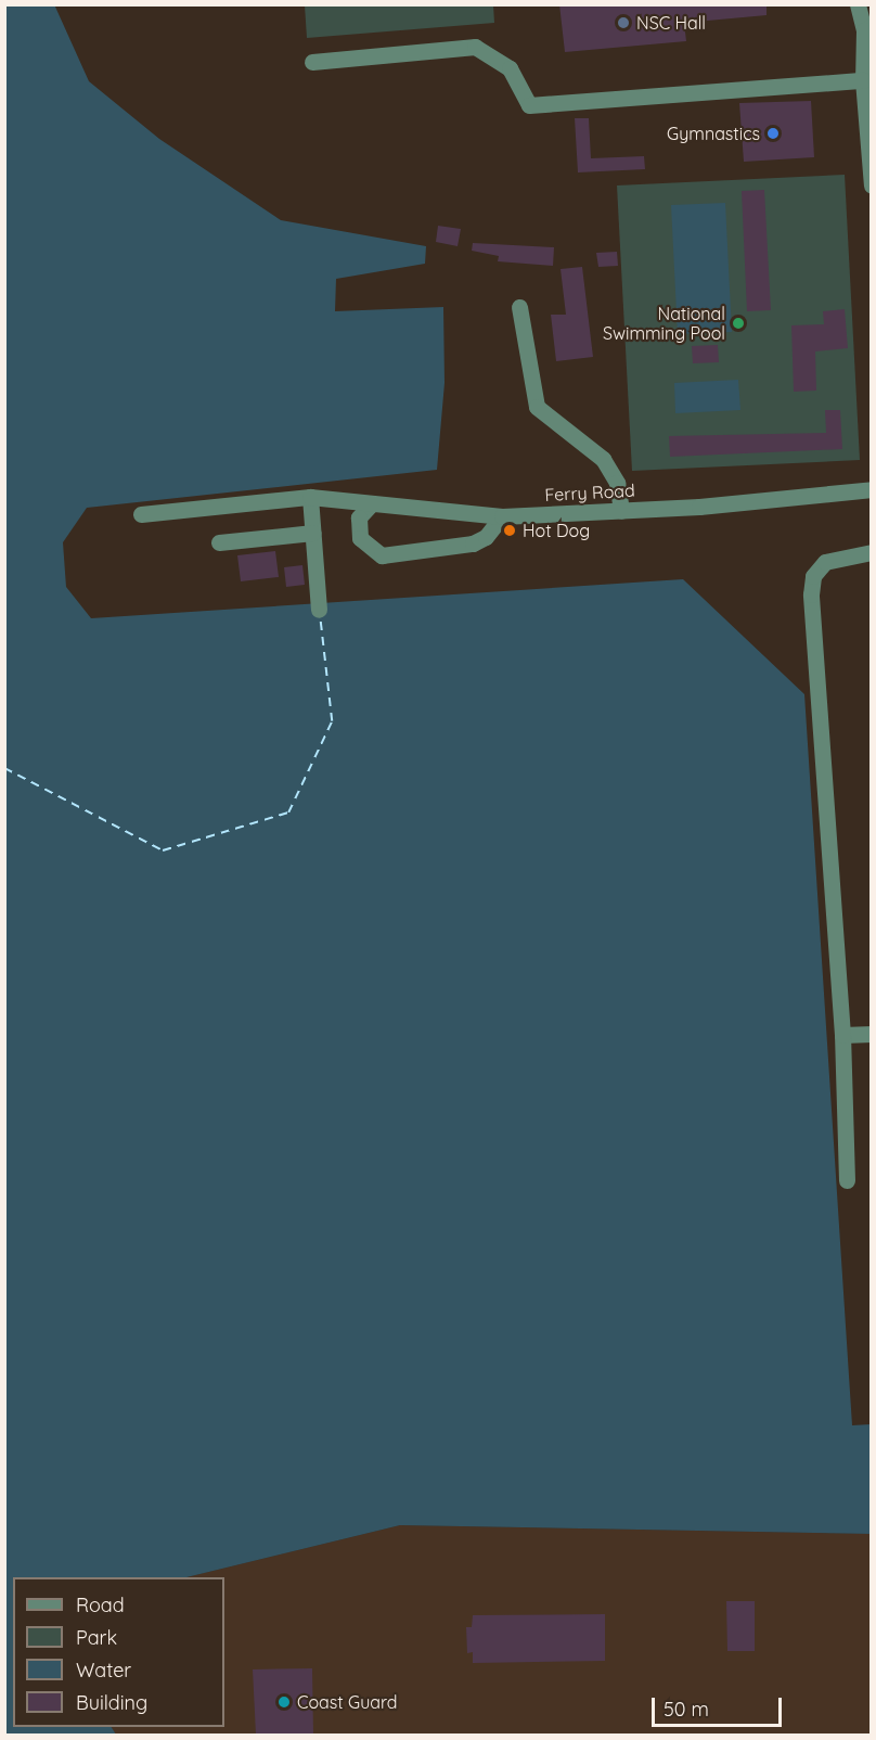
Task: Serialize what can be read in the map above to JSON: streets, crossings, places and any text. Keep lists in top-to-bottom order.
{
  "streets": {
    "street": ["Ferry Road"]
  },
  "places": [
    "NSC Hall",
    "Gymnastics",
    "National Swimming Pool",
    "Hot Dog",
    "Coast Guard"
  ],
  "legend": [
    "Road",
    "Park",
    "Water",
    "Building"
  ],
  "scale_bar": "50 m"
}
